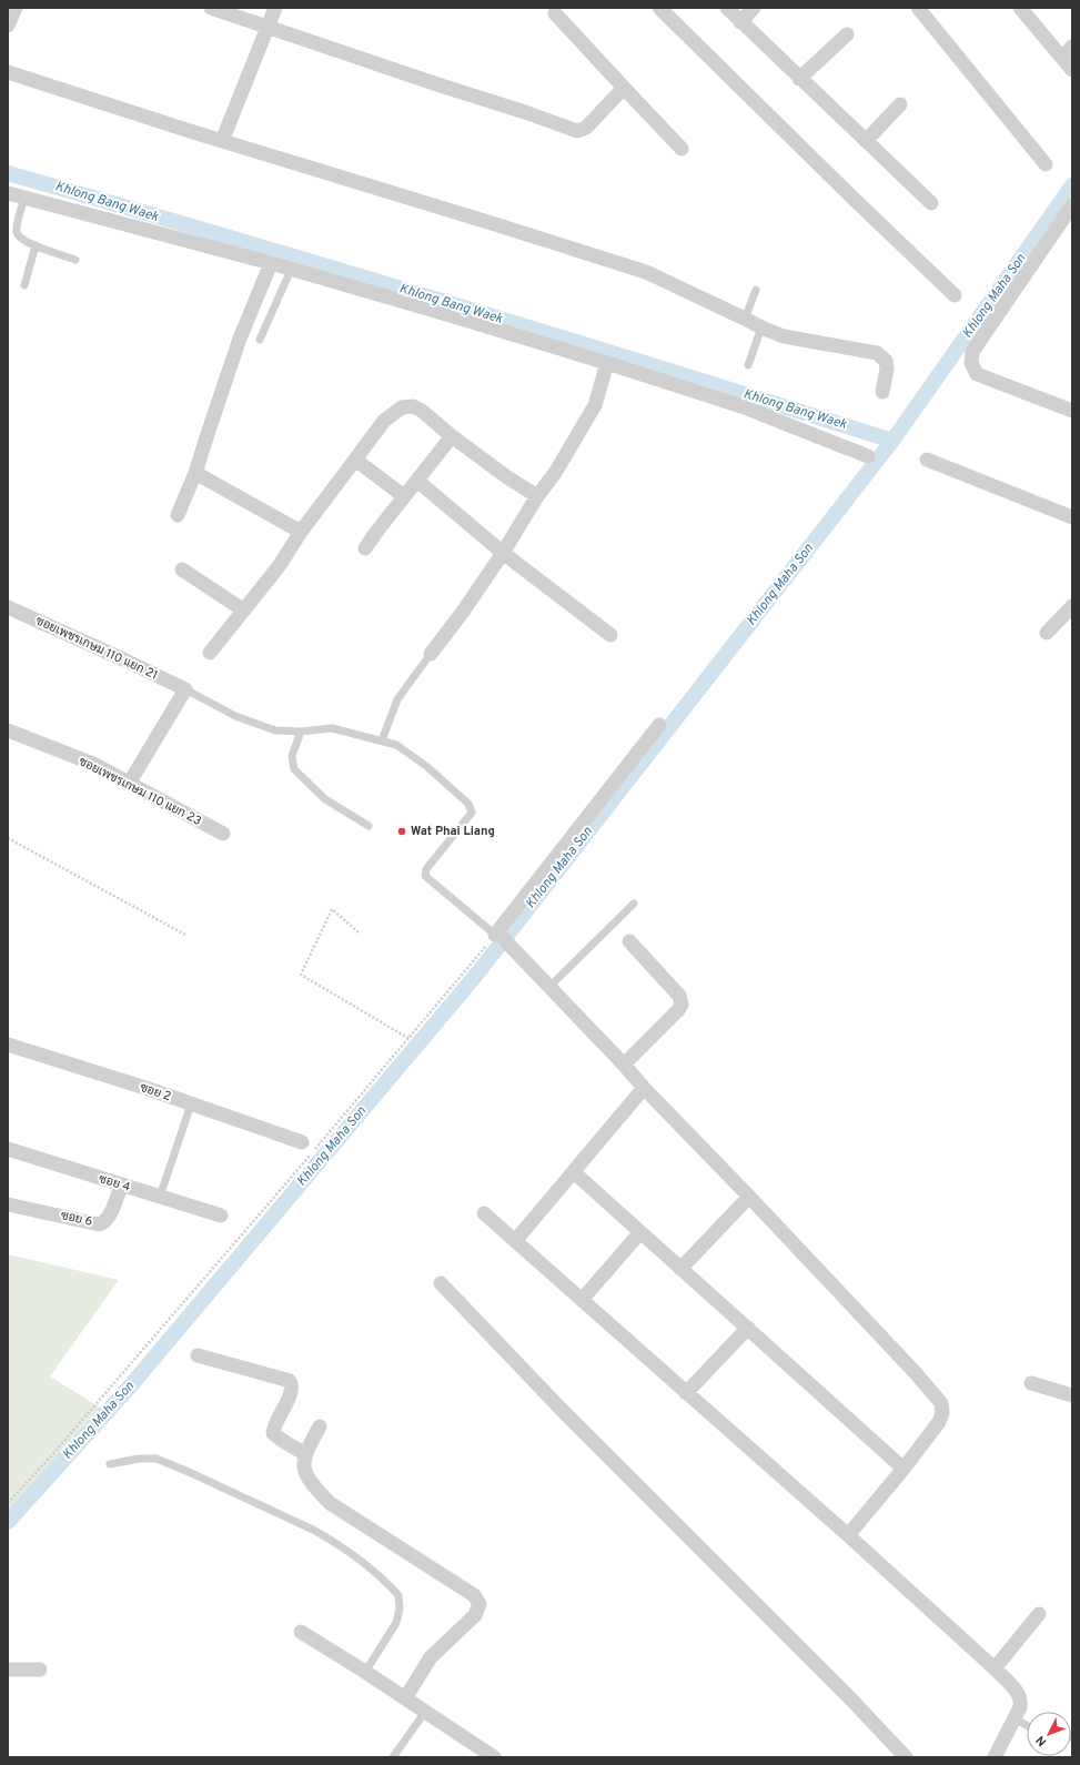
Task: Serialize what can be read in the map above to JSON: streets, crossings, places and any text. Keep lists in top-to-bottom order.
{
  "streets": {
    "street": [
      "ซอยเพชรเกษม 110 แยก 21",
      "ซอยเพชรเกษม 110 แยก 23",
      "ซอย 2",
      "ซอย 4",
      "ซอย 6"
    ]
  },
  "crossings": [
    ["ซอย 4", "ซอย 6"]
  ],
  "water": ["Khlong Bang Waek", "Khlong Maha Son"],
  "places": ["Wat Phai Liang"],
  "north": "bottom left"
}
